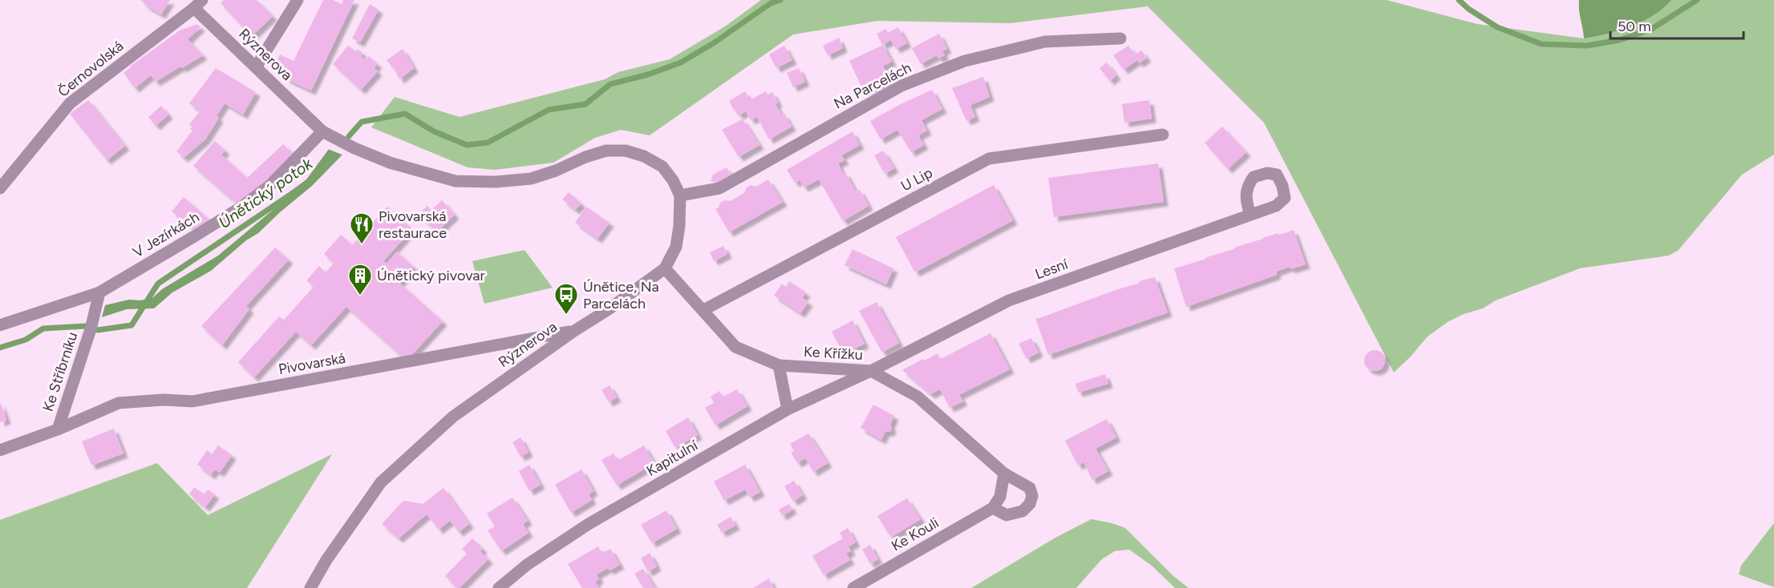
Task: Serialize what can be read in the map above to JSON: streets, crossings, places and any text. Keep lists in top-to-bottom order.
{
  "streets": {
    "street": [
      "Rýznerova",
      "Černovolská",
      "Na Parcelách",
      "U Lip",
      "V Jezírkách",
      "Lesní",
      "Ke Křížku",
      "Pivovarská",
      "Ke Stříbrníku",
      "Kapitulní",
      "Ke Kouli"
    ]
  },
  "crossings": [
    ["Rýznerova", "Černovolská"],
    ["Rýznerova", "Na Parcelách"],
    ["Rýznerova", "V Jezírkách"],
    ["Rýznerova", "Ke Křížku"],
    ["Rýznerova", "Pivovarská"],
    ["U Lip", "Ke Křížku"],
    ["V Jezírkách", "Ke Stříbrníku"],
    ["Lesní", "Ke Křížku"],
    ["Lesní", "Kapitulní"],
    ["Ke Křížku", "Kapitulní"],
    ["Pivovarská", "Ke Stříbrníku"]
  ],
  "water": ["Únětický potok"],
  "places": {
    "restaurant": ["Pivovarská restaurace"],
    "building": ["Únětický pivovar"],
    "bus stop": ["Únětice, Na Parcelách"]
  },
  "scale_bar": "50 m"
}
